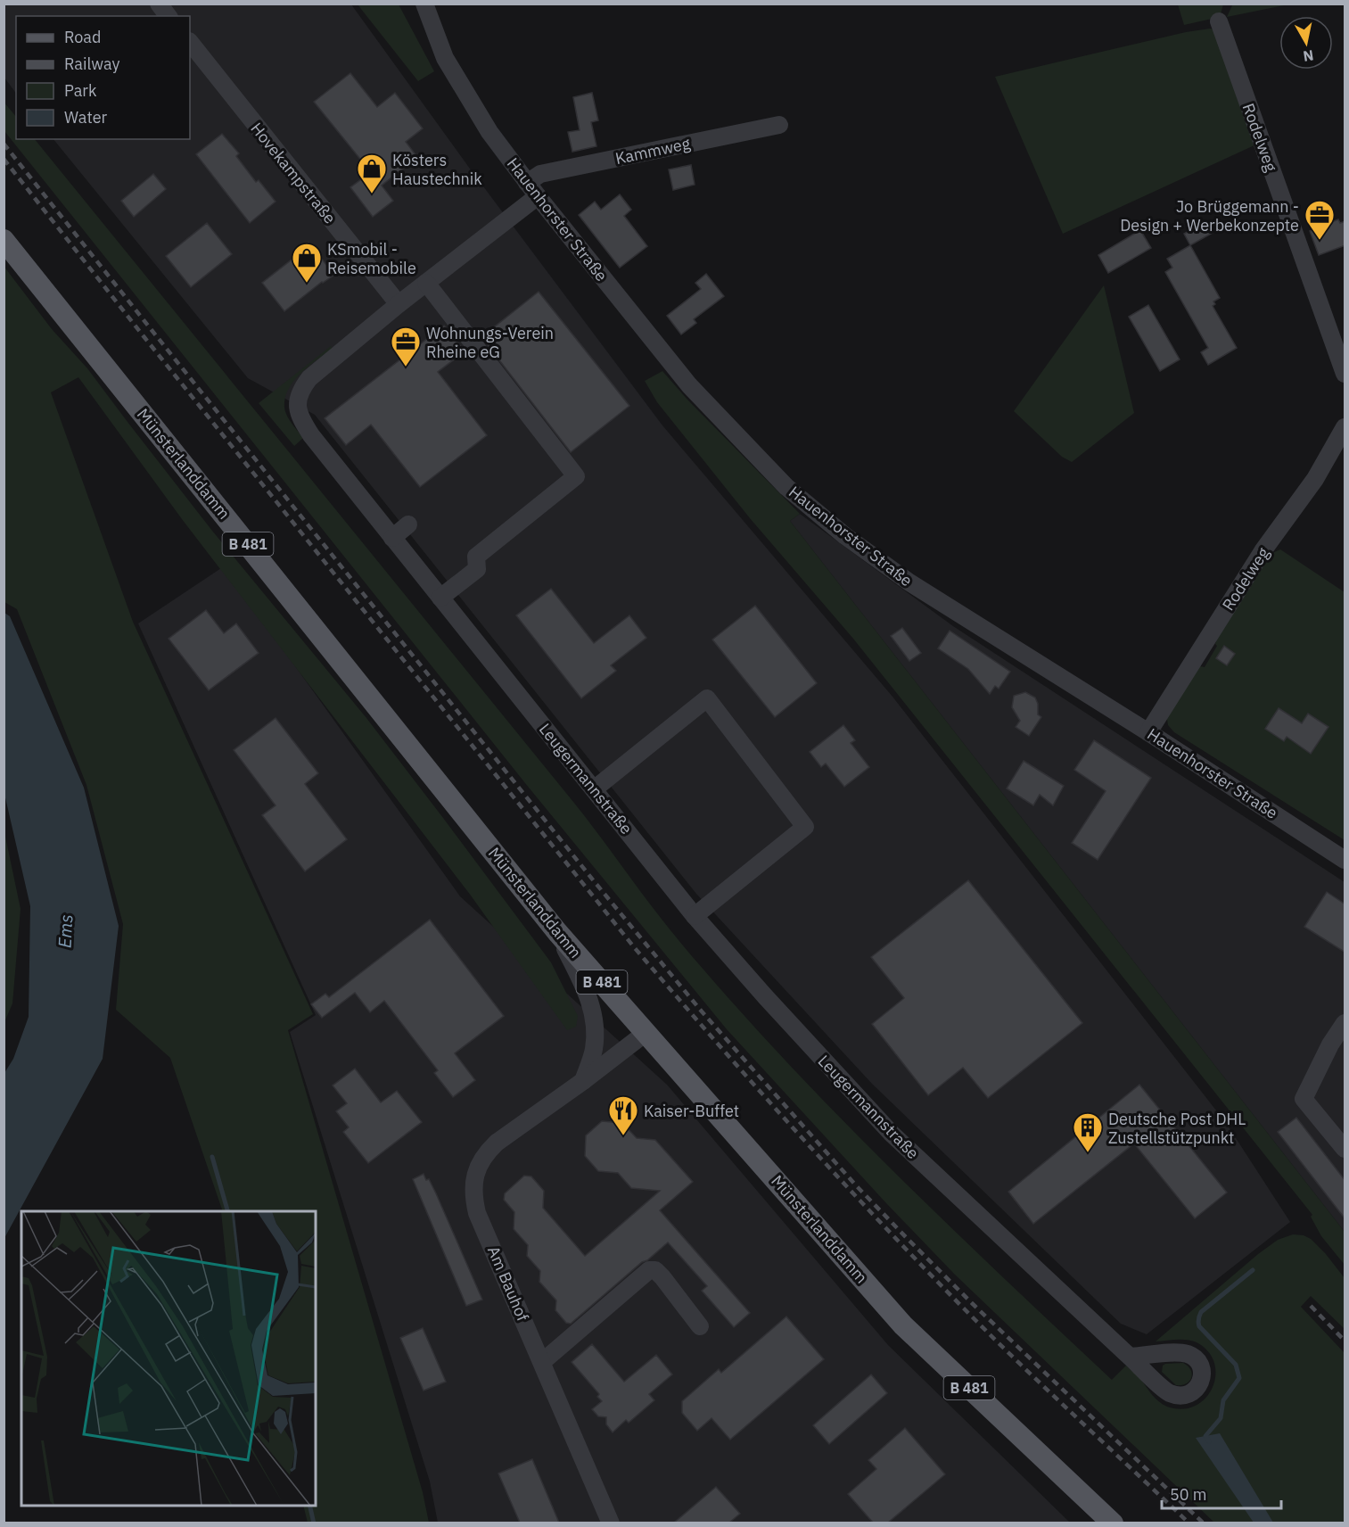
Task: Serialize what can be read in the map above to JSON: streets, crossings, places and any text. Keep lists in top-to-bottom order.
{
  "streets": {
    "main road": ["Münsterlanddamm", "B 481"],
    "street": [
      "Rodelweg",
      "Kammweg",
      "Hovekampstraße",
      "Hauenhorster Straße",
      "Leugermannstraße",
      "Am Bauhof"
    ]
  },
  "crossings": [
    ["Rodelweg", "Hauenhorster Straße"],
    ["Kammweg", "Hauenhorster Straße"],
    ["Kammweg", "Leugermannstraße"],
    ["Hovekampstraße", "Leugermannstraße"],
    ["Hauenhorster Straße", "Leugermannstraße"],
    ["Münsterlanddamm", "Am Bauhof"]
  ],
  "water": ["Ems"],
  "places": {
    "shop": ["Kösters Haustechnik", "KSmobil - Reisemobile"],
    "office": ["Jo Brüggemann - Design + Werbekonzepte", "Wohnungs-Verein Rheine eG"],
    "restaurant": ["Kaiser-Buffet"],
    "building": ["Deutsche Post DHL Zustellstützpunkt"]
  },
  "legend": [
    "Road",
    "Railway",
    "Park",
    "Water"
  ],
  "scale_bar": "50 m",
  "north": "bottom"
}
